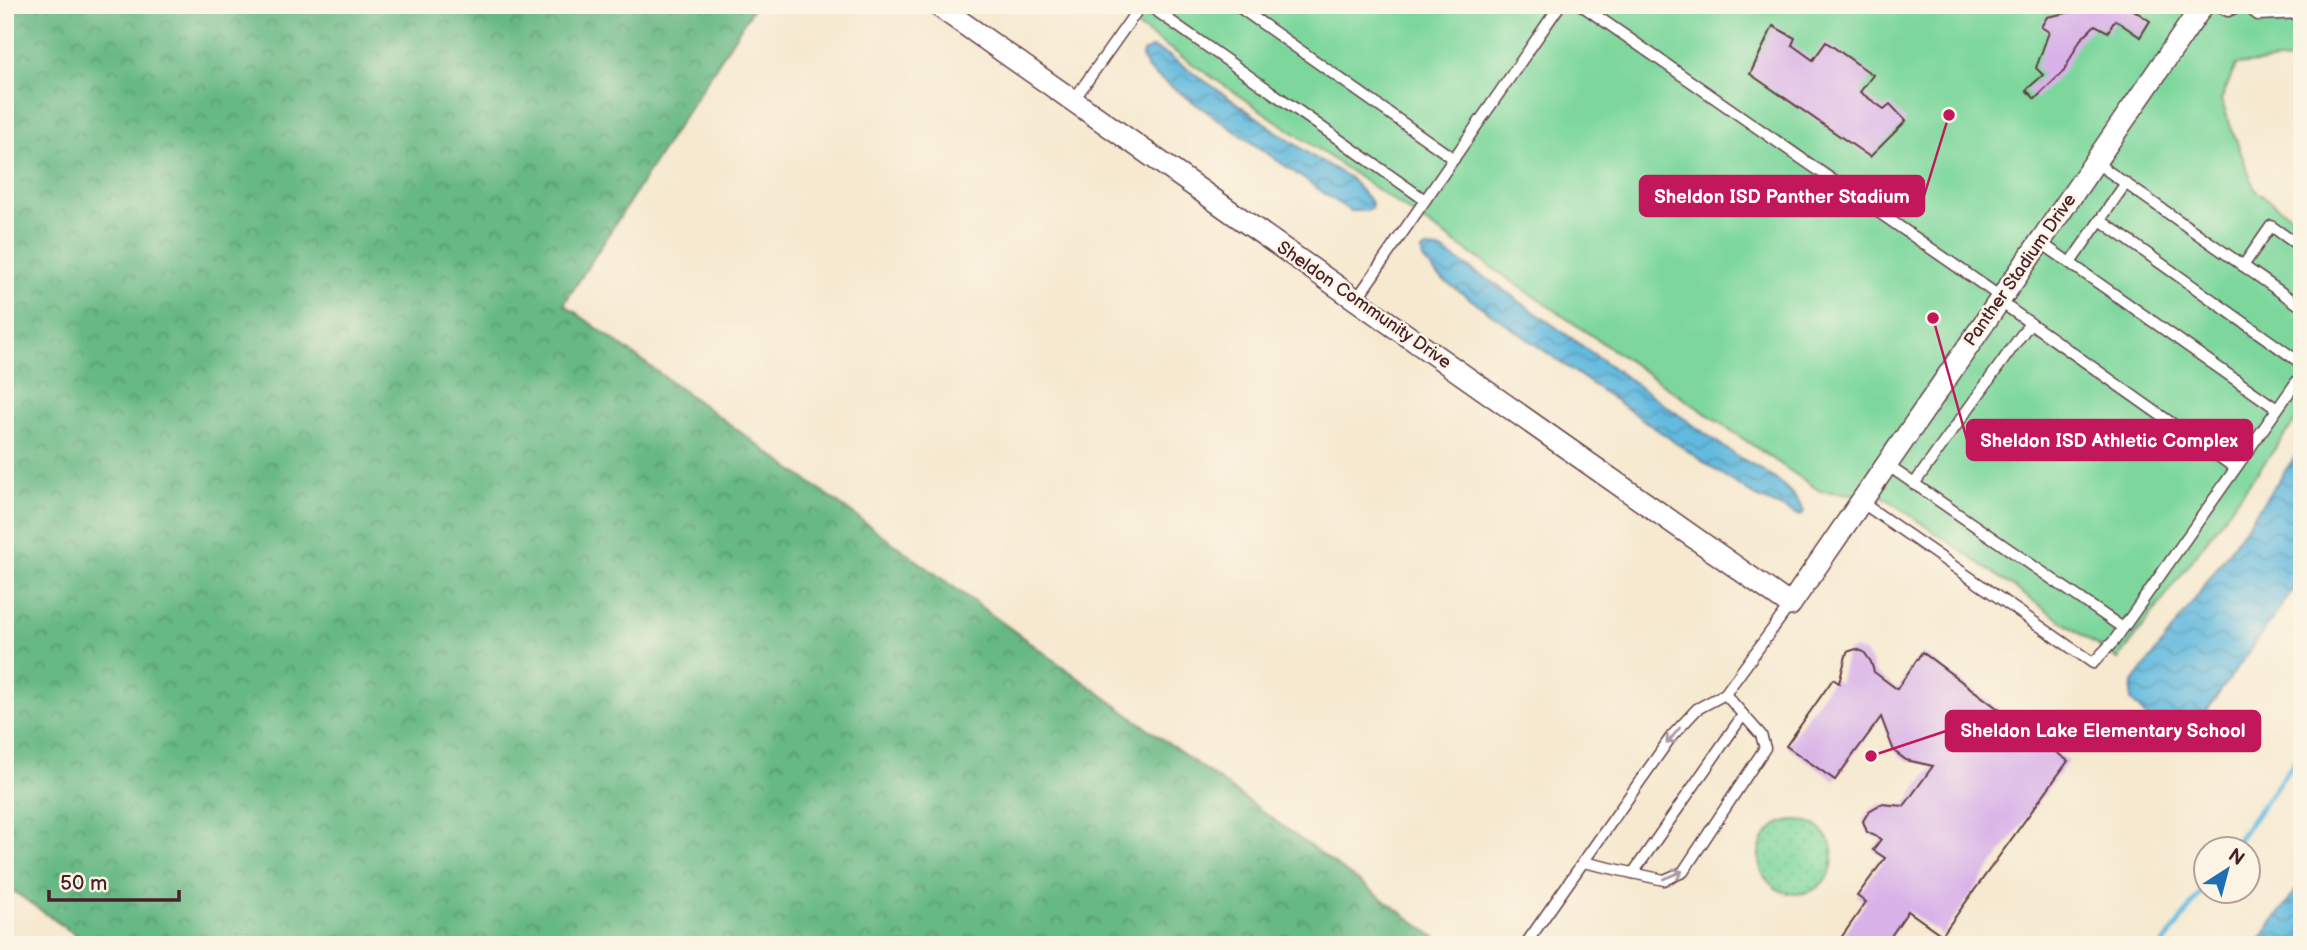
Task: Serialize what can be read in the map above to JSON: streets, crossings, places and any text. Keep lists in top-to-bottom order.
{
  "streets": {
    "street": ["Panther Stadium Drive", "Sheldon Community Drive"]
  },
  "crossings": [
    ["Panther Stadium Drive", "Sheldon Community Drive"]
  ],
  "places": ["Sheldon ISD Panther Stadium", "Sheldon ISD Athletic Complex", "Sheldon Lake Elementary School"],
  "scale_bar": "50 m",
  "north": "top right"
}
